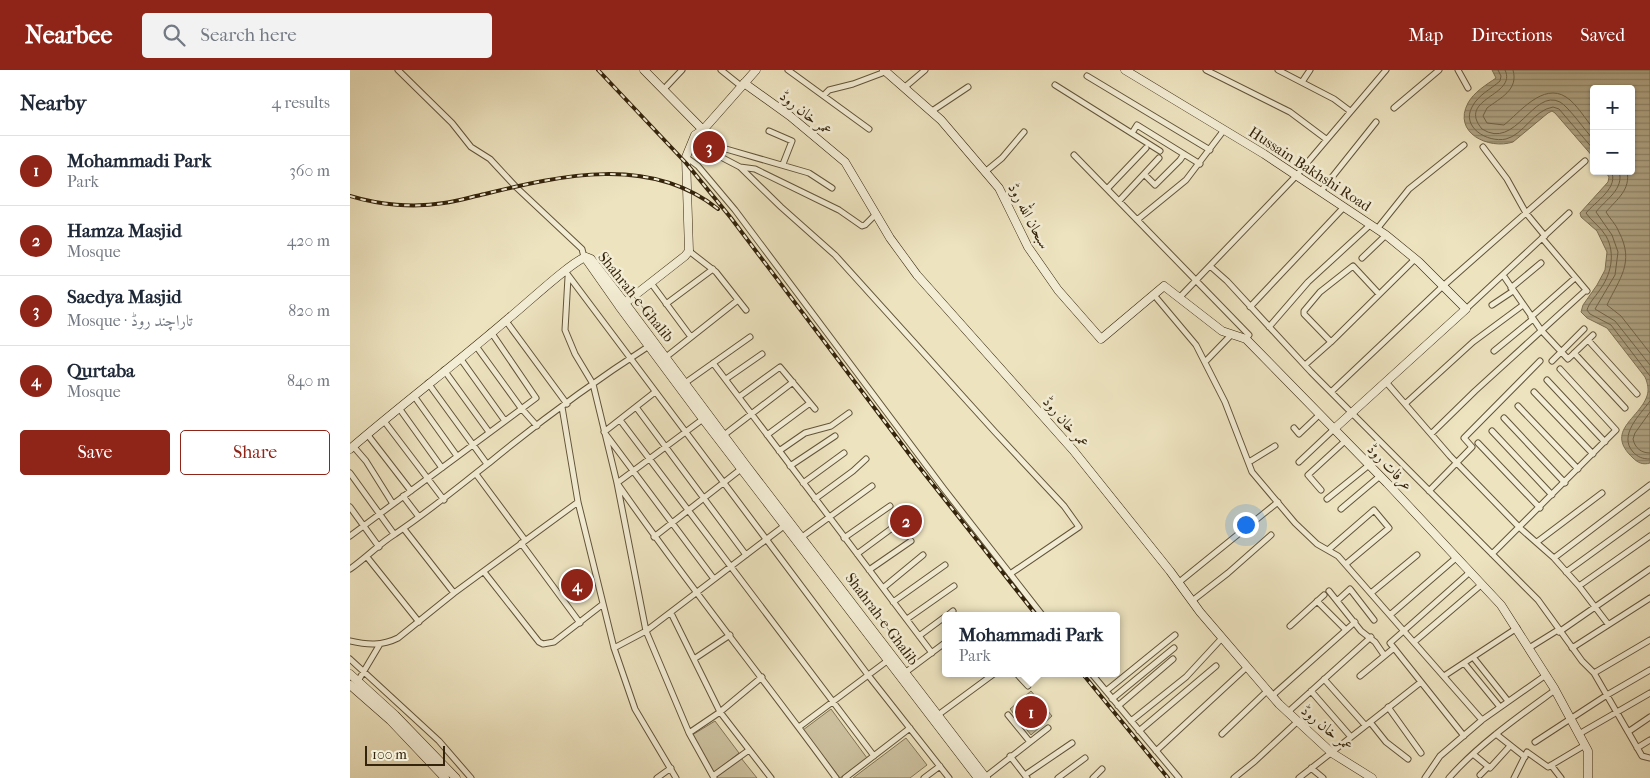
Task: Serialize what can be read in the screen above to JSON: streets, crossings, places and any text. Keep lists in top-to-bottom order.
{
  "streets": {
    "street": [
      "عمر خان روڈ",
      "Hussain Bakhshi Road",
      "سبحان اللہ روڈ",
      "Shahrah-e-Ghalib",
      "عرفات روڈ"
    ]
  },
  "crossings": [
    ["سبحان اللہ روڈ", "عرفات روڈ"]
  ],
  "scale_bar": "100 m",
  "page": {
    "header": "Nearbee",
    "search": "Search here",
    "nav": ["Map", "Directions", "Saved"],
    "heading": ["Nearby", "4 results"],
    "map_buttons": ["+", "−"],
    "pins": [
      "3",
      "2",
      "4",
      "1"
    ],
    "list": [
      {
        "mark": "1",
        "name": "Mohammadi Park",
        "note": "Park",
        "value": "360 m"
      },
      {
        "mark": "2",
        "name": "Hamza Masjid",
        "note": "Mosque",
        "value": "420 m"
      },
      {
        "mark": "3",
        "name": "Saedya Masjid",
        "note": "Mosque · تاراچند روڈ",
        "value": "820 m"
      },
      {
        "mark": "4",
        "name": "Qurtaba",
        "note": "Mosque",
        "value": "840 m"
      }
    ],
    "buttons": ["Save", "Share"],
    "popup": ["Mohammadi Park", "Park"],
    "scale": "100 m"
  }
}
